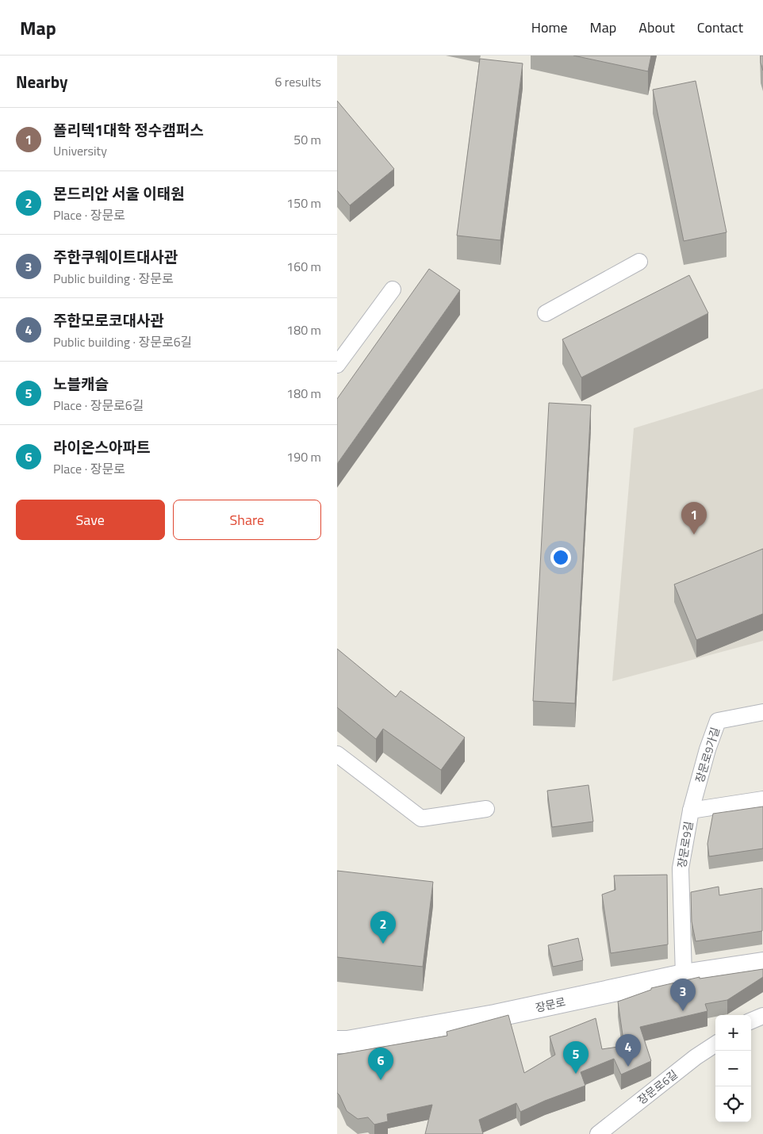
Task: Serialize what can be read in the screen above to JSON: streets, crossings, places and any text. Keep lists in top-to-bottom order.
{
  "streets": {
    "street": [
      "장문로9가길",
      "장문로9길",
      "장문로",
      "장문로6길"
    ]
  },
  "crossings": [
    ["장문로9가길", "장문로9길"],
    ["장문로9길", "장문로"]
  ],
  "page": {
    "header": "Map",
    "nav": [
      "Home",
      "Map",
      "About",
      "Contact"
    ],
    "heading": ["Nearby", "6 results"],
    "list": [
      {
        "mark": "1",
        "name": "폴리텍1대학 정수캠퍼스",
        "note": "University",
        "value": "50 m"
      },
      {
        "mark": "2",
        "name": "몬드리안 서울 이태원",
        "note": "Place · 장문로",
        "value": "150 m"
      },
      {
        "mark": "3",
        "name": "주한쿠웨이트대사관",
        "note": "Public building · 장문로",
        "value": "160 m"
      },
      {
        "mark": "4",
        "name": "주한모로코대사관",
        "note": "Public building · 장문로6길",
        "value": "180 m"
      },
      {
        "mark": "5",
        "name": "노블캐슬",
        "note": "Place · 장문로6길",
        "value": "180 m"
      },
      {
        "mark": "6",
        "name": "라이온스아파트",
        "note": "Place · 장문로",
        "value": "190 m"
      }
    ],
    "buttons": ["Save", "Share"],
    "pins": [
      "1",
      "2",
      "3",
      "4",
      "5",
      "6"
    ],
    "map_buttons": ["+", "−"]
  }
}
